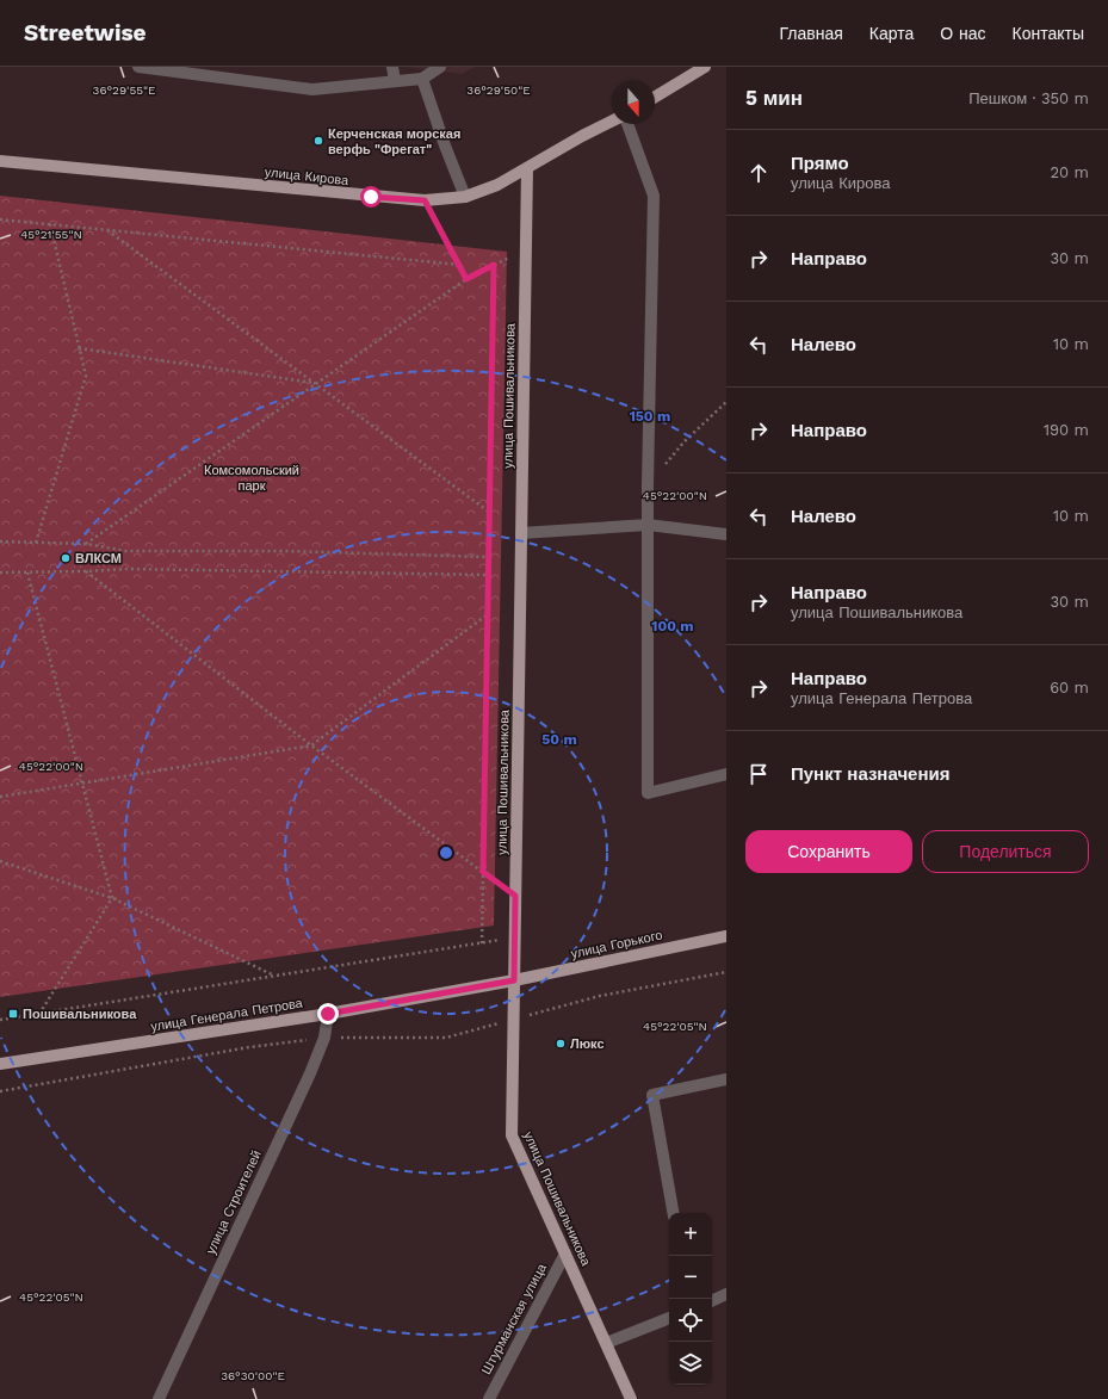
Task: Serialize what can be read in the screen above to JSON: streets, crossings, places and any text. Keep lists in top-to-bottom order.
{
  "streets": {
    "main road": [
      "улица Кирова",
      "улица Пошивальникова",
      "улица Горького",
      "улица Генерала Петрова"
    ],
    "lane": ["улица Строителей", "Штурманская улица"]
  },
  "crossings": [
    ["улица Кирова", "улица Пошивальникова"],
    ["улица Пошивальникова", "улица Горького"],
    ["улица Пошивальникова", "улица Генерала Петрова"],
    ["улица Пошивальникова", "Штурманская улица"],
    ["улица Горького", "улица Генерала Петрова"],
    ["улица Генерала Петрова", "улица Строителей"]
  ],
  "parks": ["Комсомольский парк"],
  "places": {
    "other": ["Керченская морская верфь \"Фрегат\"", "ВЛКСМ", "Люкс"],
    "transit": ["Пошивальникова"]
  },
  "north": "bottom",
  "page": {
    "header": "Streetwise",
    "nav": [
      "Главная",
      "Карта",
      "О нас",
      "Контакты"
    ],
    "heading": ["5 мин", "Пешком · 350 m"],
    "list": [
      ["Прямо", "улица Кирова", "20 m"],
      ["Направо", "30 m"],
      ["Налево", "10 m"],
      ["Направо", "190 m"],
      ["Налево", "10 m"],
      ["Направо", "улица Пошивальникова", "30 m"],
      ["Направо", "улица Генерала Петрова", "60 m"],
      "Пункт назначения"
    ],
    "buttons": ["Сохранить", "Поделиться"],
    "map_buttons": ["+", "−"]
  },
  "coordinates": [
    "36°29'55\"E",
    "36°29'50\"E",
    "45°21'55\"N",
    "45°22'00\"N",
    "45°22'05\"N",
    "36°30'00\"E"
  ],
  "rings": ["150 m", "100 m", "50 m"]
}
